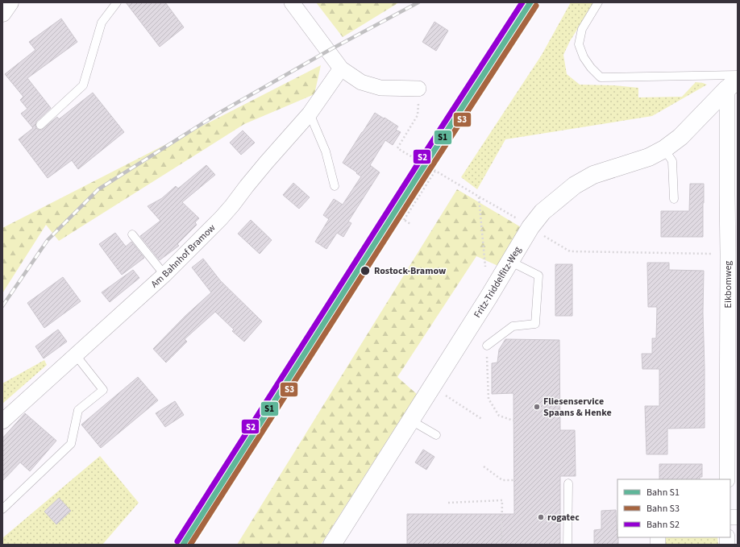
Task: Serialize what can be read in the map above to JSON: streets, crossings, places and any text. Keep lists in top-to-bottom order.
{
  "streets": {
    "street": ["Am Bahnhof Bramow", "Fritz-Triddelfitz-Weg", "Eikbomweg"]
  },
  "crossings": [
    ["Fritz-Triddelfitz-Weg", "Eikbomweg"]
  ],
  "places": ["Rostock-Bramow", "Fliesenservice Spaans & Henke", "rogatec"],
  "lines": ["rail line S1", "rail line S2", "rail line S3"],
  "legend": ["Bahn S1", "Bahn S3", "Bahn S2"]
}
